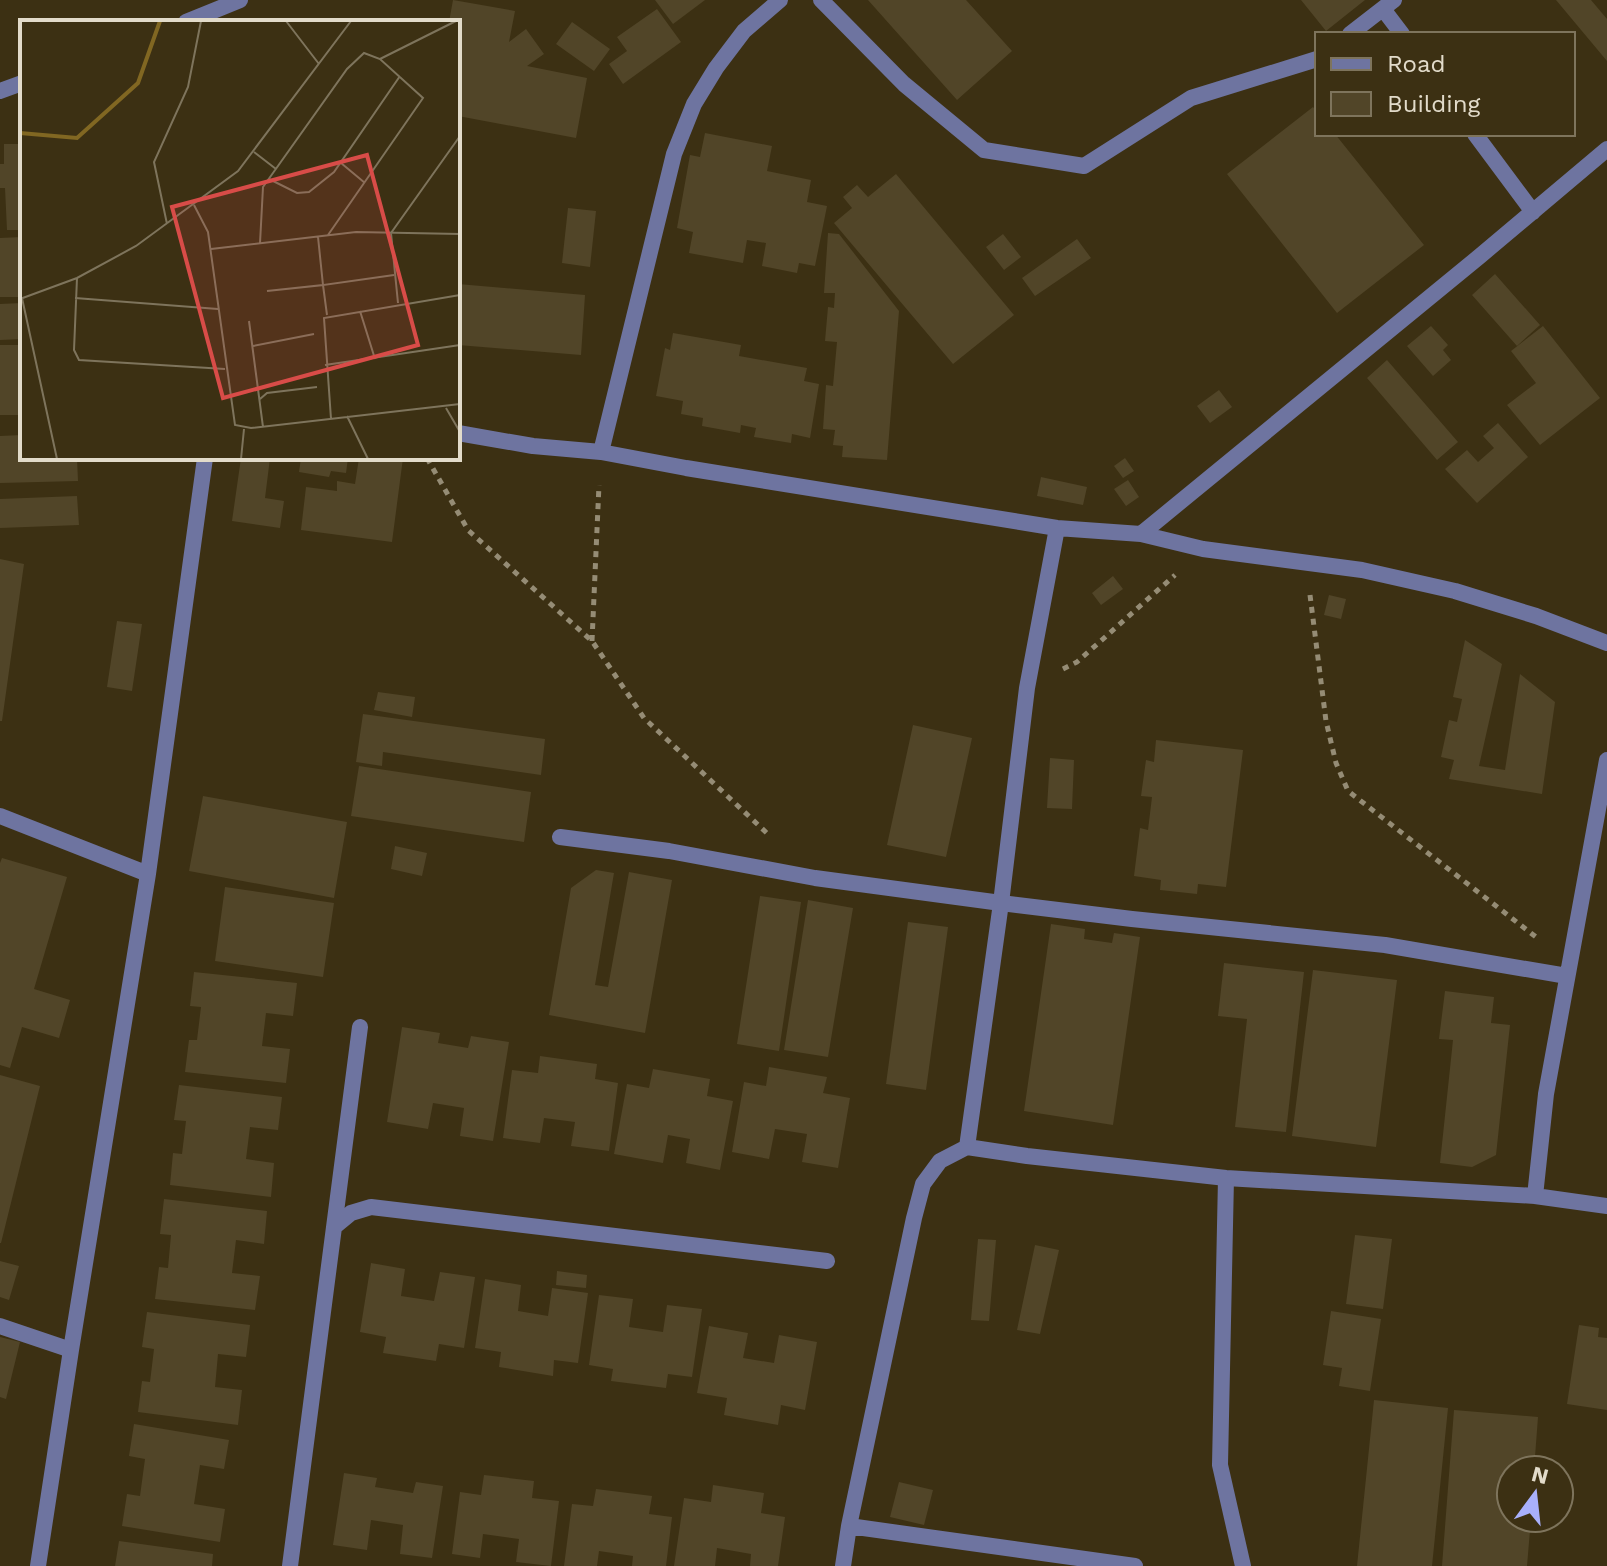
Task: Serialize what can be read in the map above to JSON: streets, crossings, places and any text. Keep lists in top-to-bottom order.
{
  "legend": ["Road", "Building"],
  "north": "top"
}
